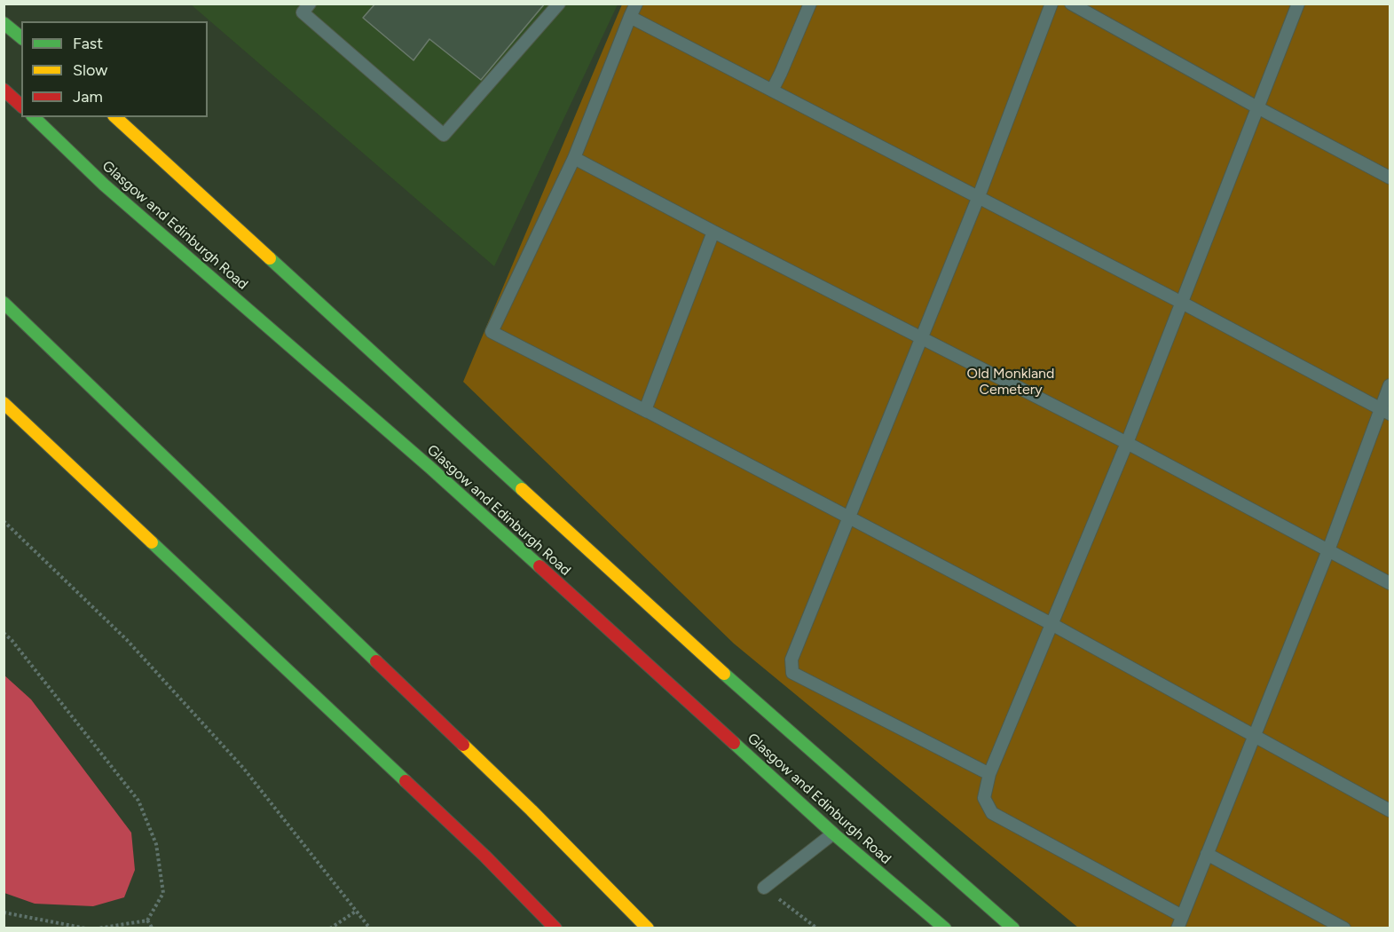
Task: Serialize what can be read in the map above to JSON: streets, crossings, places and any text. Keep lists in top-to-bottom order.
{
  "streets": {
    "highway": ["Glasgow and Edinburgh Road"]
  },
  "parks": ["Old Monkland Cemetery"],
  "legend": ["Fast", "Slow", "Jam"]
}
